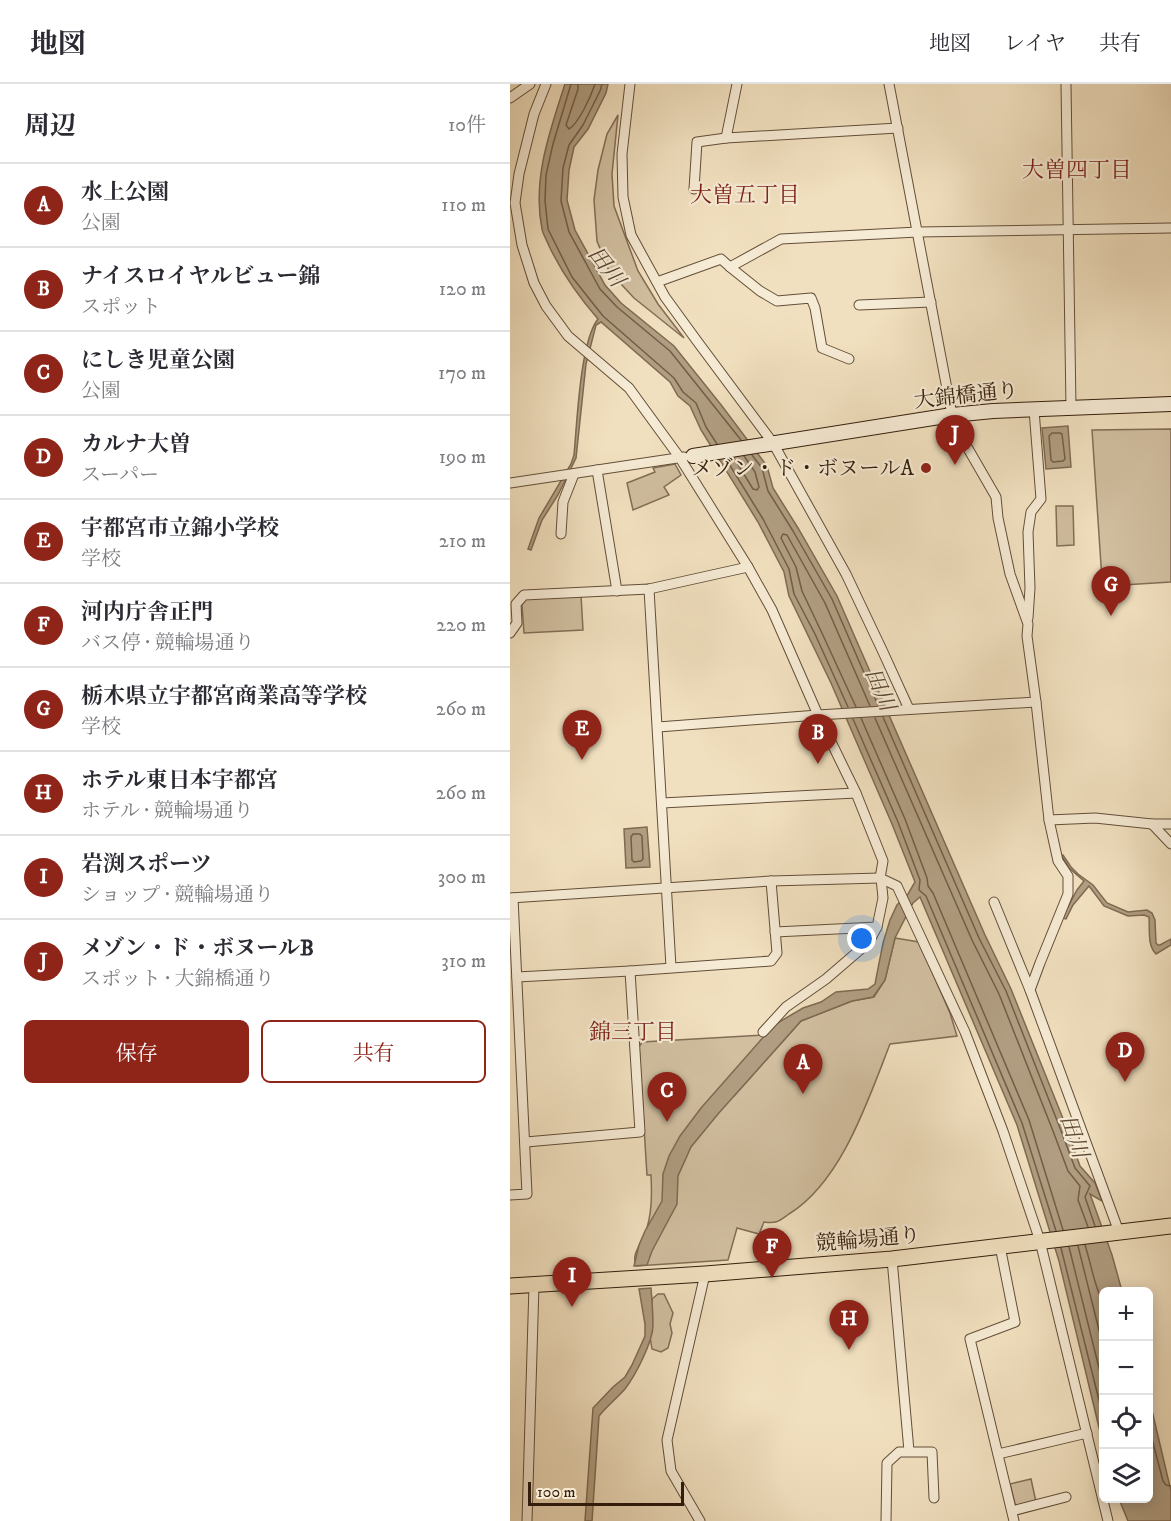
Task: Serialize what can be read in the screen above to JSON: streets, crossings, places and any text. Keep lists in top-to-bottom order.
{
  "streets": {
    "main road": ["競輪場通り"],
    "street": ["大錦橋通り"]
  },
  "districts": ["大曽四丁目", "大曽五丁目", "錦三丁目"],
  "water": ["田川"],
  "places": ["メゾン・ド・ボヌールA"],
  "scale_bar": "100 m",
  "page": {
    "header": "地図",
    "nav": ["地図", "レイヤ", "共有"],
    "heading": ["周辺", "10件"],
    "list": [
      {
        "mark": "A",
        "name": "水上公園",
        "note": "公園",
        "value": "110 m"
      },
      {
        "mark": "B",
        "name": "ナイスロイヤルビュー錦",
        "note": "スポット",
        "value": "120 m"
      },
      {
        "mark": "C",
        "name": "にしき児童公園",
        "note": "公園",
        "value": "170 m"
      },
      {
        "mark": "D",
        "name": "カルナ大曽",
        "note": "スーパー",
        "value": "190 m"
      },
      {
        "mark": "E",
        "name": "宇都宮市立錦小学校",
        "note": "学校",
        "value": "210 m"
      },
      {
        "mark": "F",
        "name": "河内庁舎正門",
        "note": "バス停 · 競輪場通り",
        "value": "220 m"
      },
      {
        "mark": "G",
        "name": "栃木県立宇都宮商業高等学校",
        "note": "学校",
        "value": "260 m"
      },
      {
        "mark": "H",
        "name": "ホテル東日本宇都宮",
        "note": "ホテル · 競輪場通り",
        "value": "260 m"
      },
      {
        "mark": "I",
        "name": "岩渕スポーツ",
        "note": "ショップ · 競輪場通り",
        "value": "300 m"
      },
      {
        "mark": "J",
        "name": "メゾン・ド・ボヌールB",
        "note": "スポット · 大錦橋通り",
        "value": "310 m"
      }
    ],
    "pins": [
      "J",
      "G",
      "E",
      "B",
      "D",
      "A",
      "C",
      "F",
      "I",
      "H"
    ],
    "buttons": ["保存", "共有"],
    "map_buttons": ["+", "−"],
    "scale": "100 m"
  }
}
